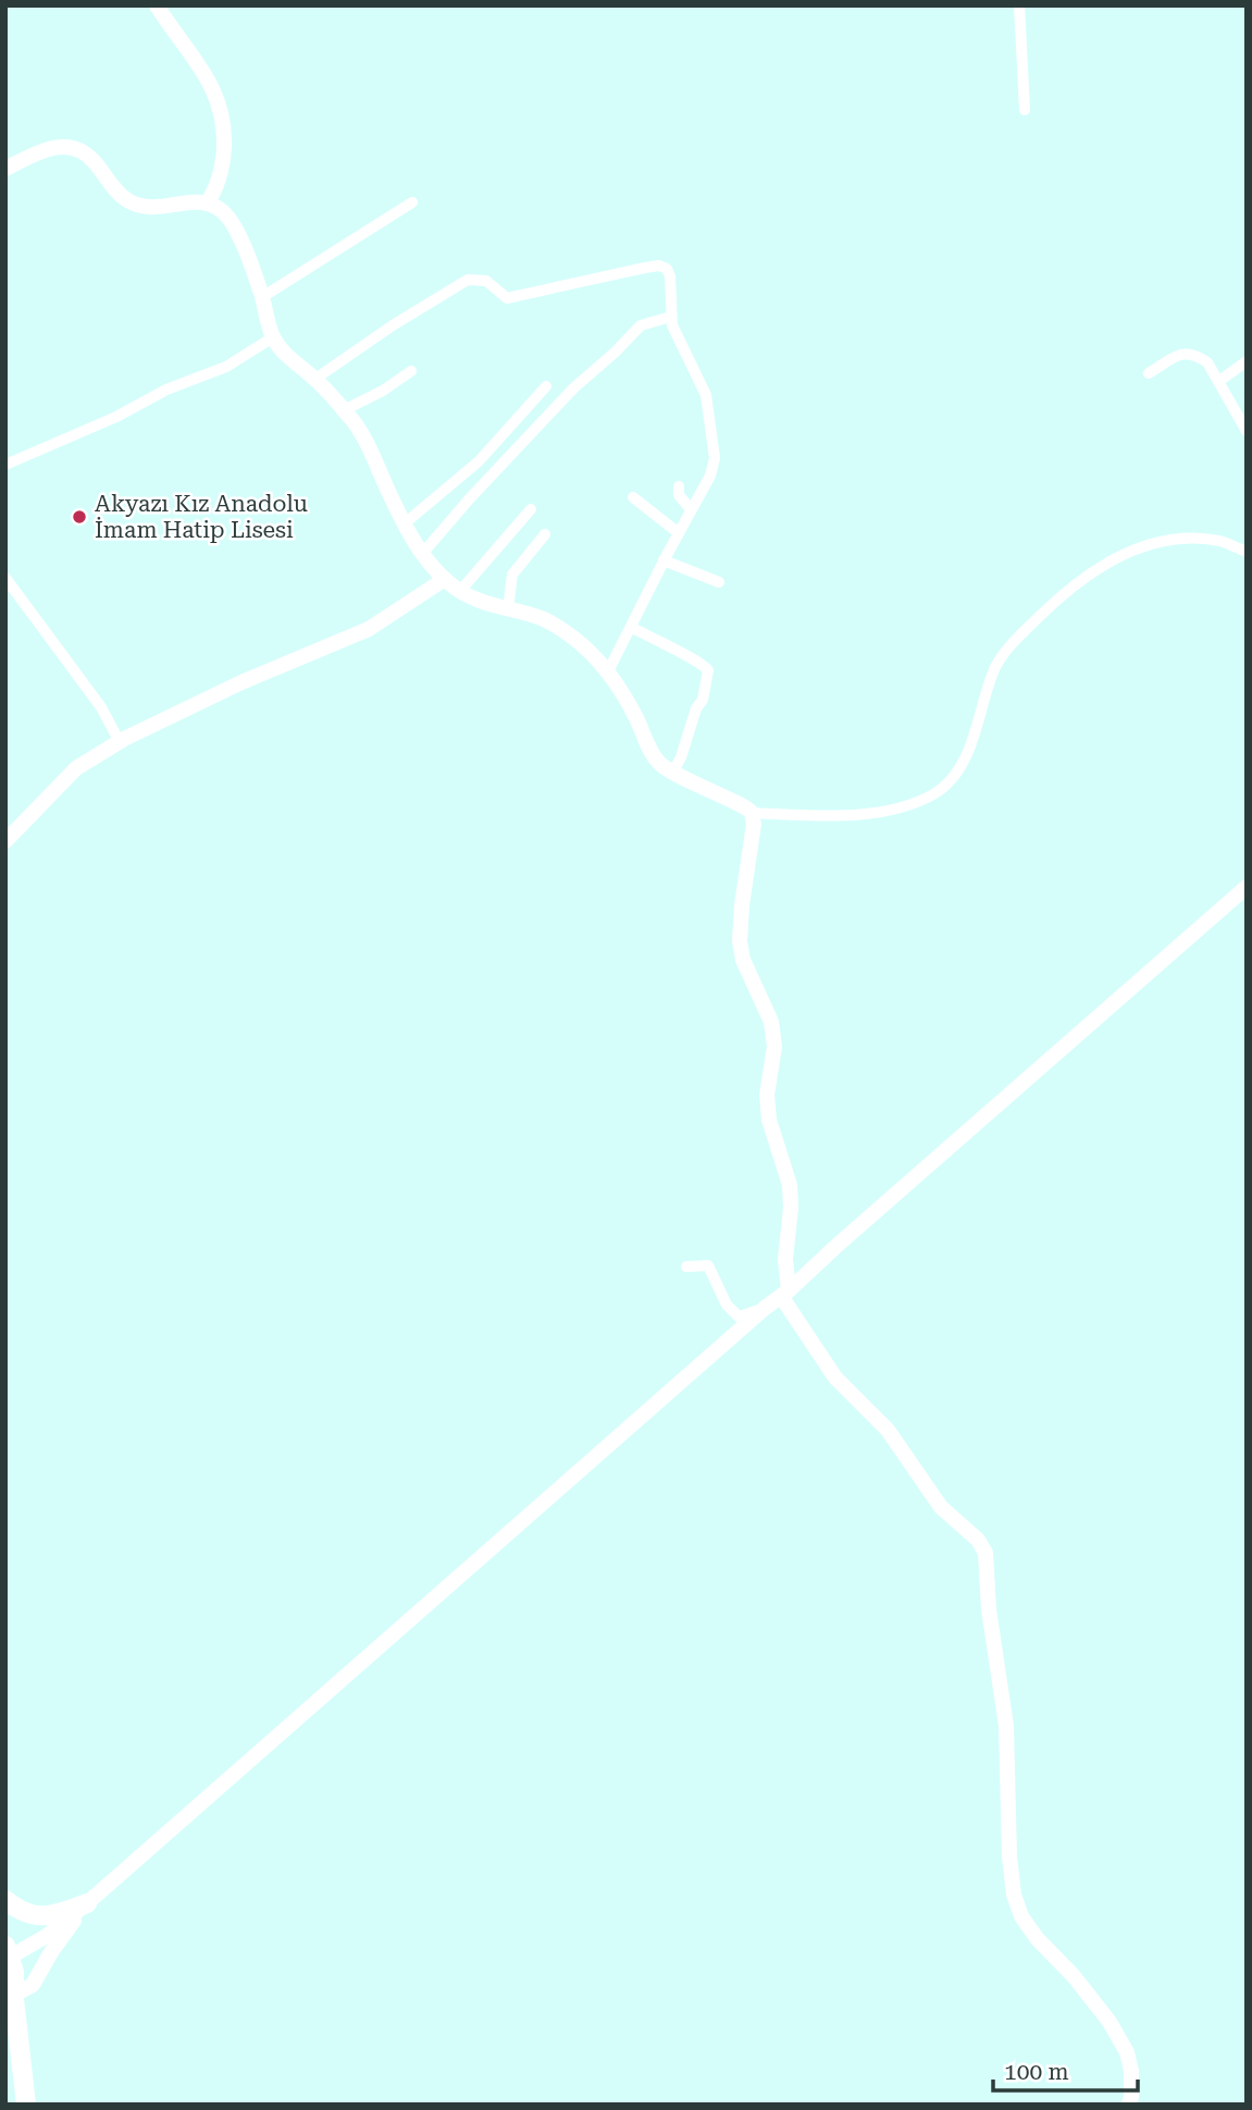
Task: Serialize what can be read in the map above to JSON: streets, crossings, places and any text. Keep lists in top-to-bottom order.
{
  "places": ["Akyazı Kız Anadolu İmam Hatip Lisesi"],
  "scale_bar": "100 m"
}
